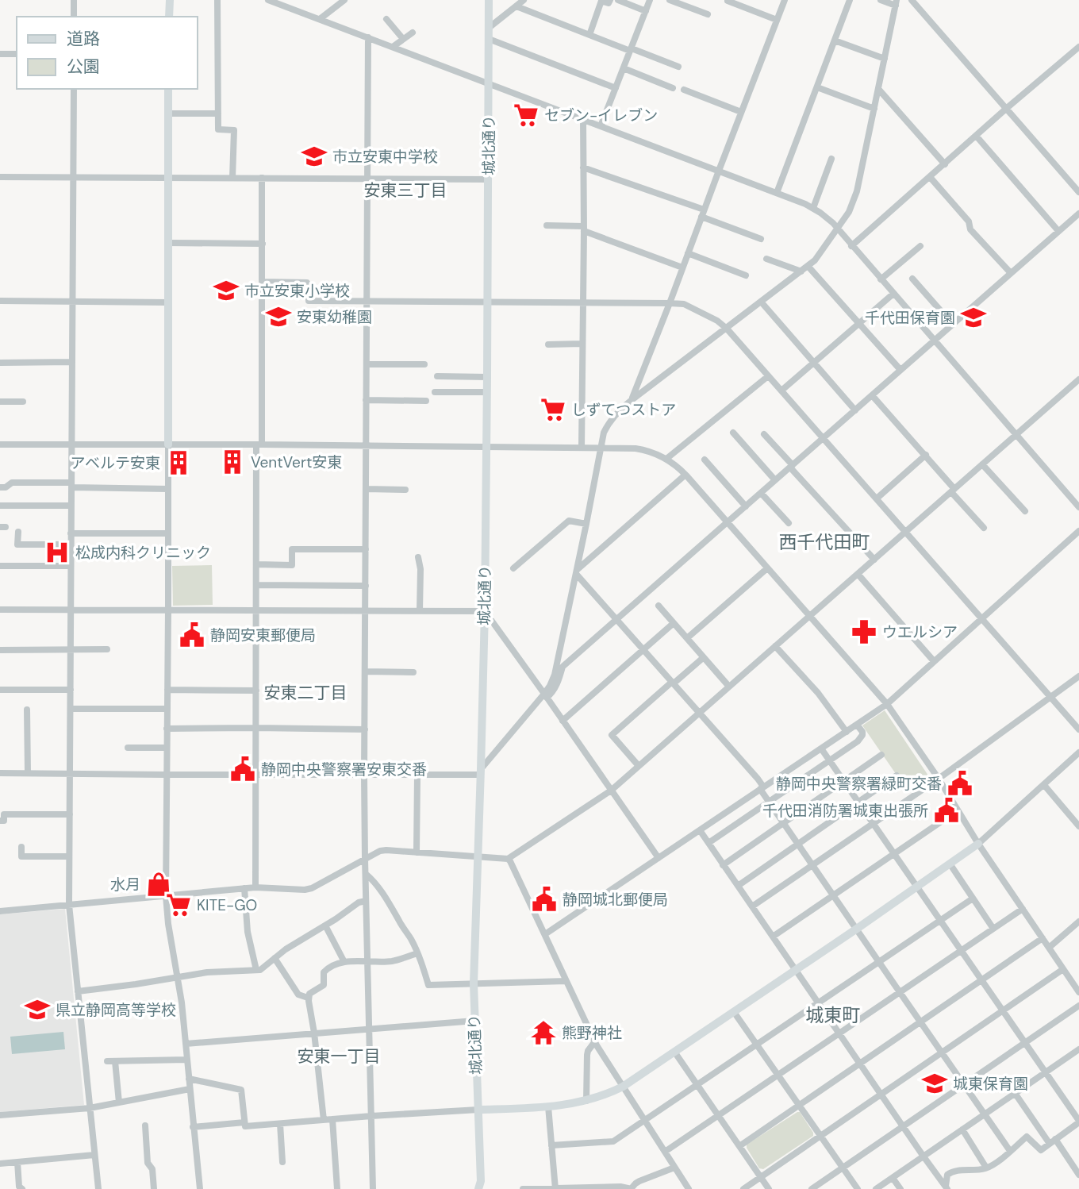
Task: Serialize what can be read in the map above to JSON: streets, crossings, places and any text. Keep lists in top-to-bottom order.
{
  "streets": {
    "street": ["城北通り"]
  },
  "districts": [
    "安東三丁目",
    "西千代田町",
    "安東二丁目",
    "城東町",
    "安東一丁目"
  ],
  "places": {
    "supermarket": ["セブン-イレブン", "しずてつストア", "KITE-GO"],
    "school or university": [
      "市立安東中学校",
      "市立安東小学校",
      "安東幼稚園",
      "千代田保育園",
      "県立静岡高等学校",
      "城東保育園"
    ],
    "building": ["VentVert安東", "アベルテ安東"],
    "hospital": ["松成内科クリニック"],
    "pharmacy": ["ウエルシア"],
    "public building": [
      "静岡安東郵便局",
      "静岡中央警察署安東交番",
      "静岡中央警察署緑町交番",
      "千代田消防署城東出張所",
      "静岡城北郵便局"
    ],
    "shop": ["水月"],
    "temple": ["熊野神社"]
  },
  "legend": ["道路", "公園"]
}
